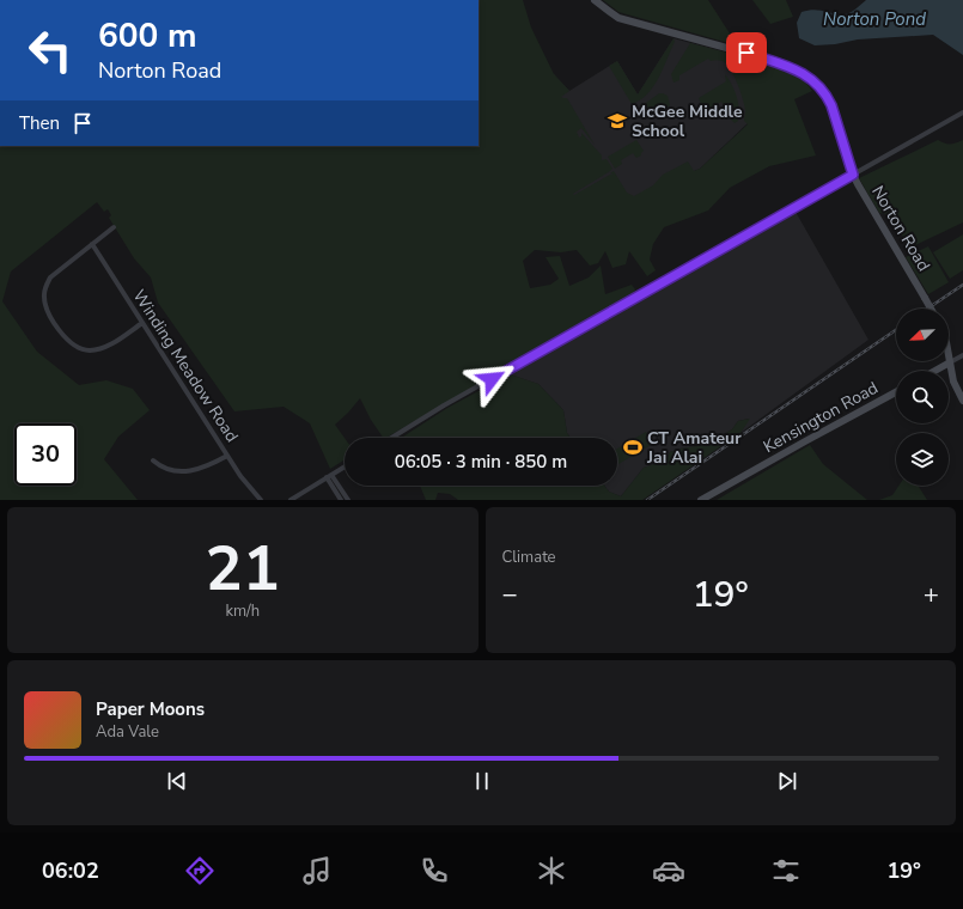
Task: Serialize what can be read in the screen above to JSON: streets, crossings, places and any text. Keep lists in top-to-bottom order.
{
  "streets": {
    "main road": ["Norton Road", "Kensington Road"],
    "street": ["Winding Meadow Road"]
  },
  "water": ["Norton Pond"],
  "places": {
    "school or university": ["McGee Middle School"],
    "sports": ["CT Amateur Jai Alai"]
  },
  "north": "bottom left",
  "page": {
    "turn": ["600 m", "Norton Road"],
    "then": "Then",
    "limit": "30",
    "trip": "06:05 · 3 min · 850 m",
    "tile": [
      ["21", "km/h"],
      "Climate"
    ],
    "heat": ["−", "19°", "+"],
    "song": ["Paper Moons", "Ada Vale"],
    "tabs": ["06:02", "19°"]
  }
}
